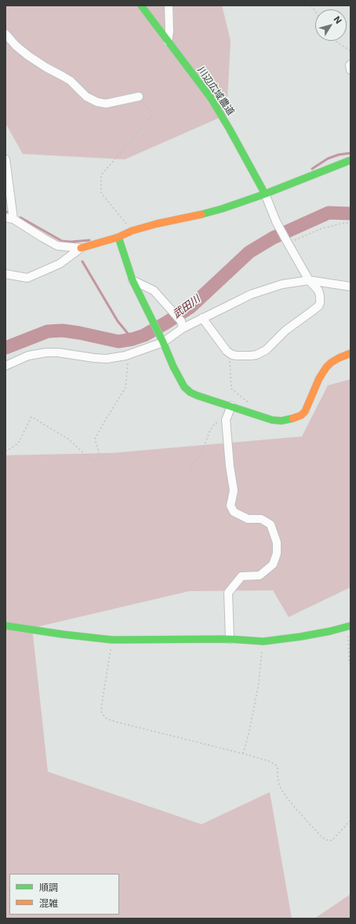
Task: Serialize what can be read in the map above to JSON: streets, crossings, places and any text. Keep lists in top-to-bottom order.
{
  "streets": {
    "street": ["川辺広域農道"]
  },
  "water": ["武田川"],
  "legend": ["順調", "混雑"],
  "north": "top right"
}
